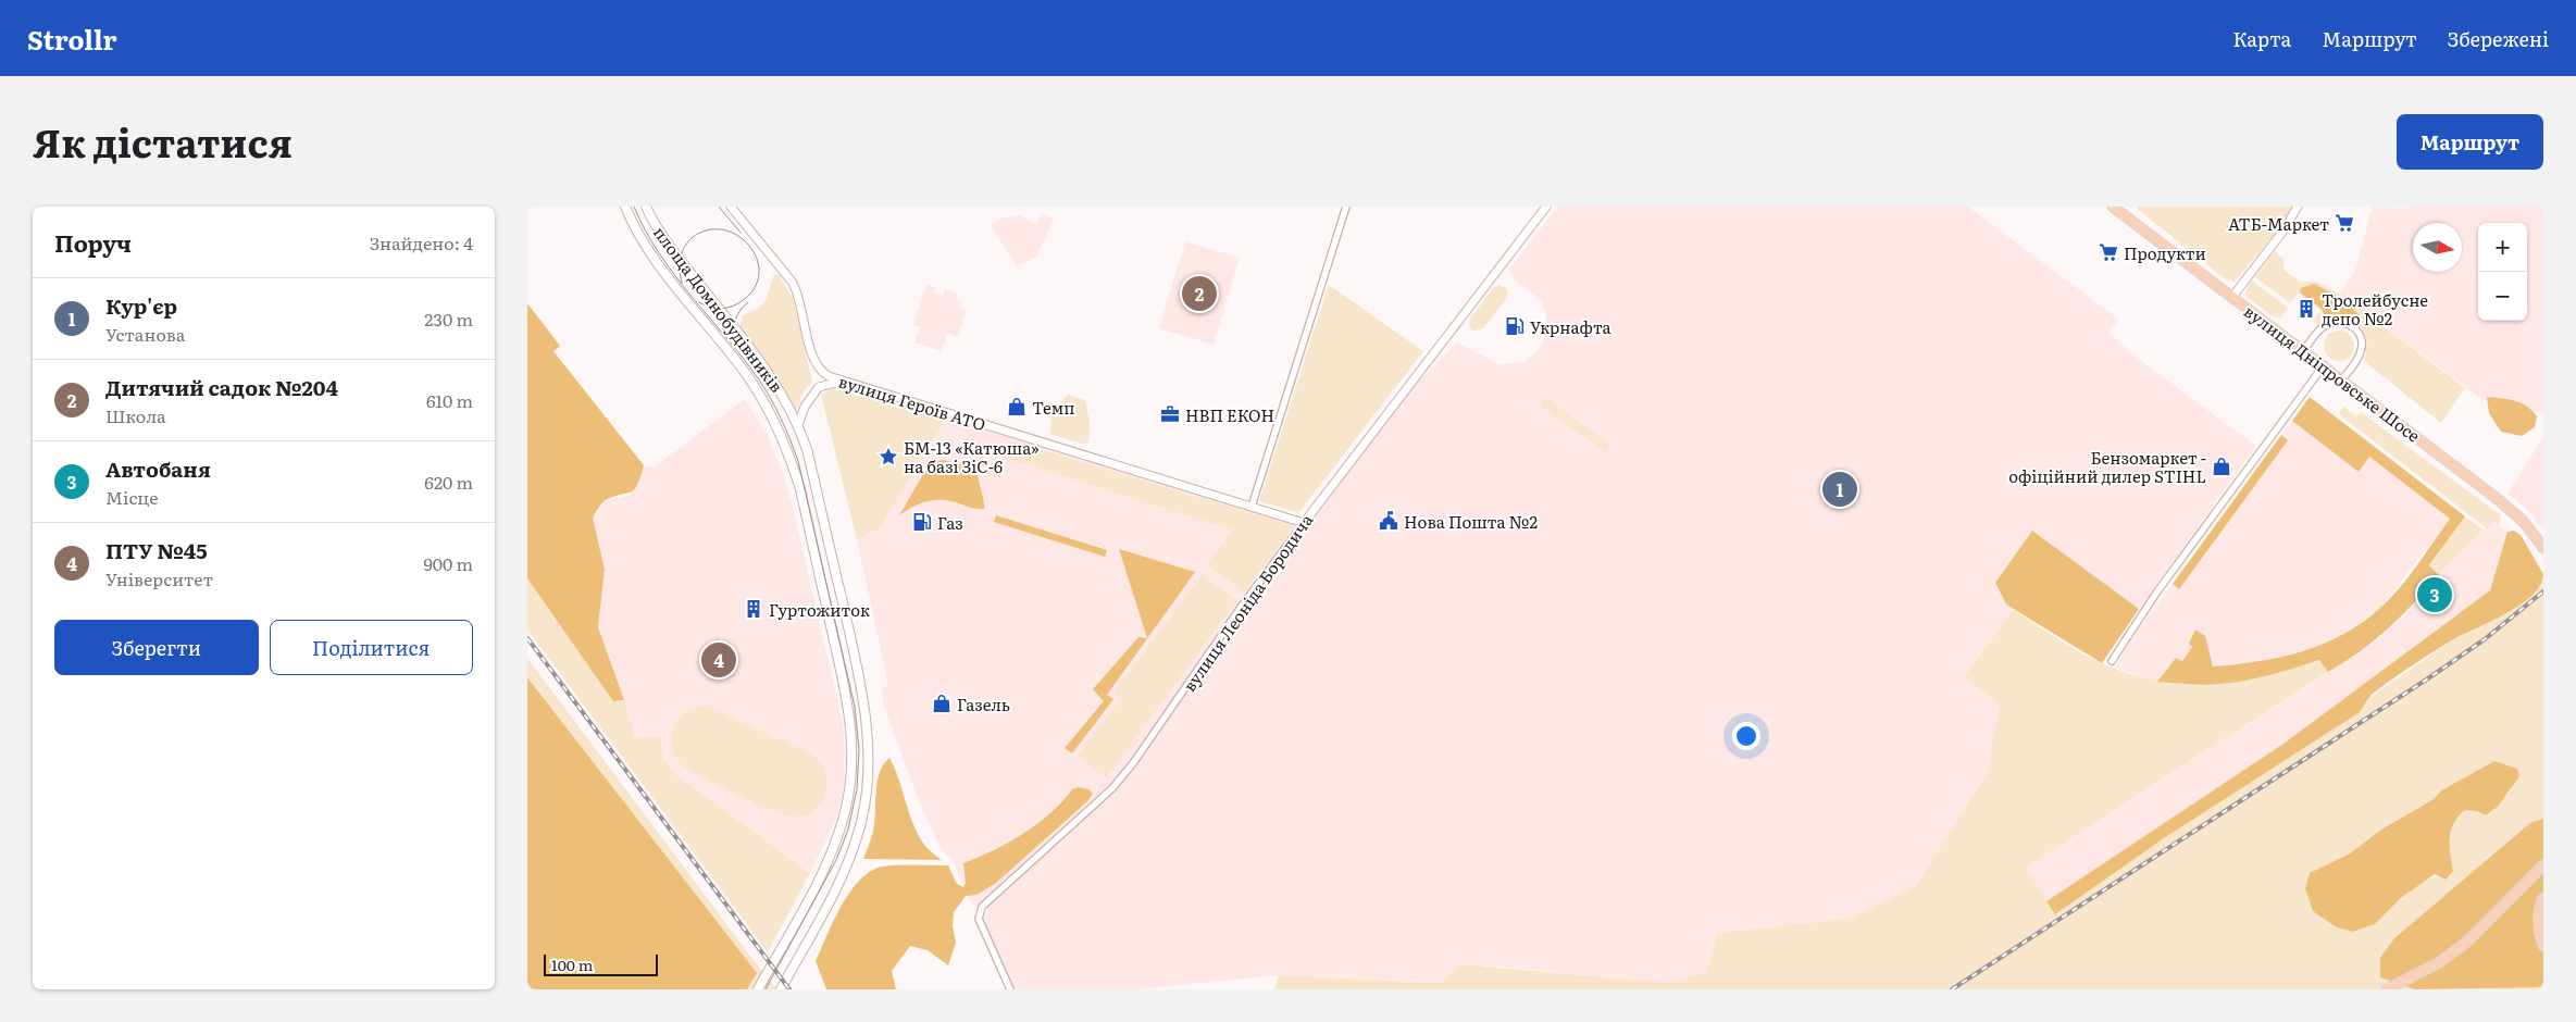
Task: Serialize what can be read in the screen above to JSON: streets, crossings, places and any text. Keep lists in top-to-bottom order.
{
  "streets": {
    "main road": ["площа Домнобудівників", "вулиця Дніпровське Шосе"],
    "street": ["вулиця Героїв АТО", "вулиця Леоніда Бородича"]
  },
  "crossings": [
    ["вулиця Героїв АТО", "вулиця Леоніда Бородича"]
  ],
  "places": {
    "supermarket": ["АТБ-Маркет", "Продукти"],
    "building": ["Тролейбусне депо №2", "Гуртожиток"],
    "fuel station": ["Укрнафта", "Газ"],
    "shop": ["Темп", "Бензомаркет - офіційний дилер STIHL", "Газель"],
    "office": ["НВП ЕКОН"],
    "place": ["БМ-13 «Катюша» на базі ЗіС-6"],
    "public building": ["Нова Пошта №2"]
  },
  "scale_bar": "100 m",
  "north": "right",
  "page": {
    "header": "Strollr",
    "nav": ["Карта", "Маршрут", "Збережені"],
    "title": "Як дістатися",
    "buttons": [
      "Маршрут",
      ["Зберегти", "Поділитися"]
    ],
    "heading": ["Поруч", "Знайдено: 4"],
    "map_buttons": ["+", "−"],
    "pins": [
      "2",
      "1",
      "3",
      "4"
    ],
    "list": [
      {
        "mark": "1",
        "name": "Кур'єр",
        "note": "Установа",
        "value": "230 m"
      },
      {
        "mark": "2",
        "name": "Дитячий садок №204",
        "note": "Школа",
        "value": "610 m"
      },
      {
        "mark": "3",
        "name": "Автобаня",
        "note": "Місце",
        "value": "620 m"
      },
      {
        "mark": "4",
        "name": "ПТУ №45",
        "note": "Університет",
        "value": "900 m"
      }
    ],
    "scale": "100 m"
  }
}
